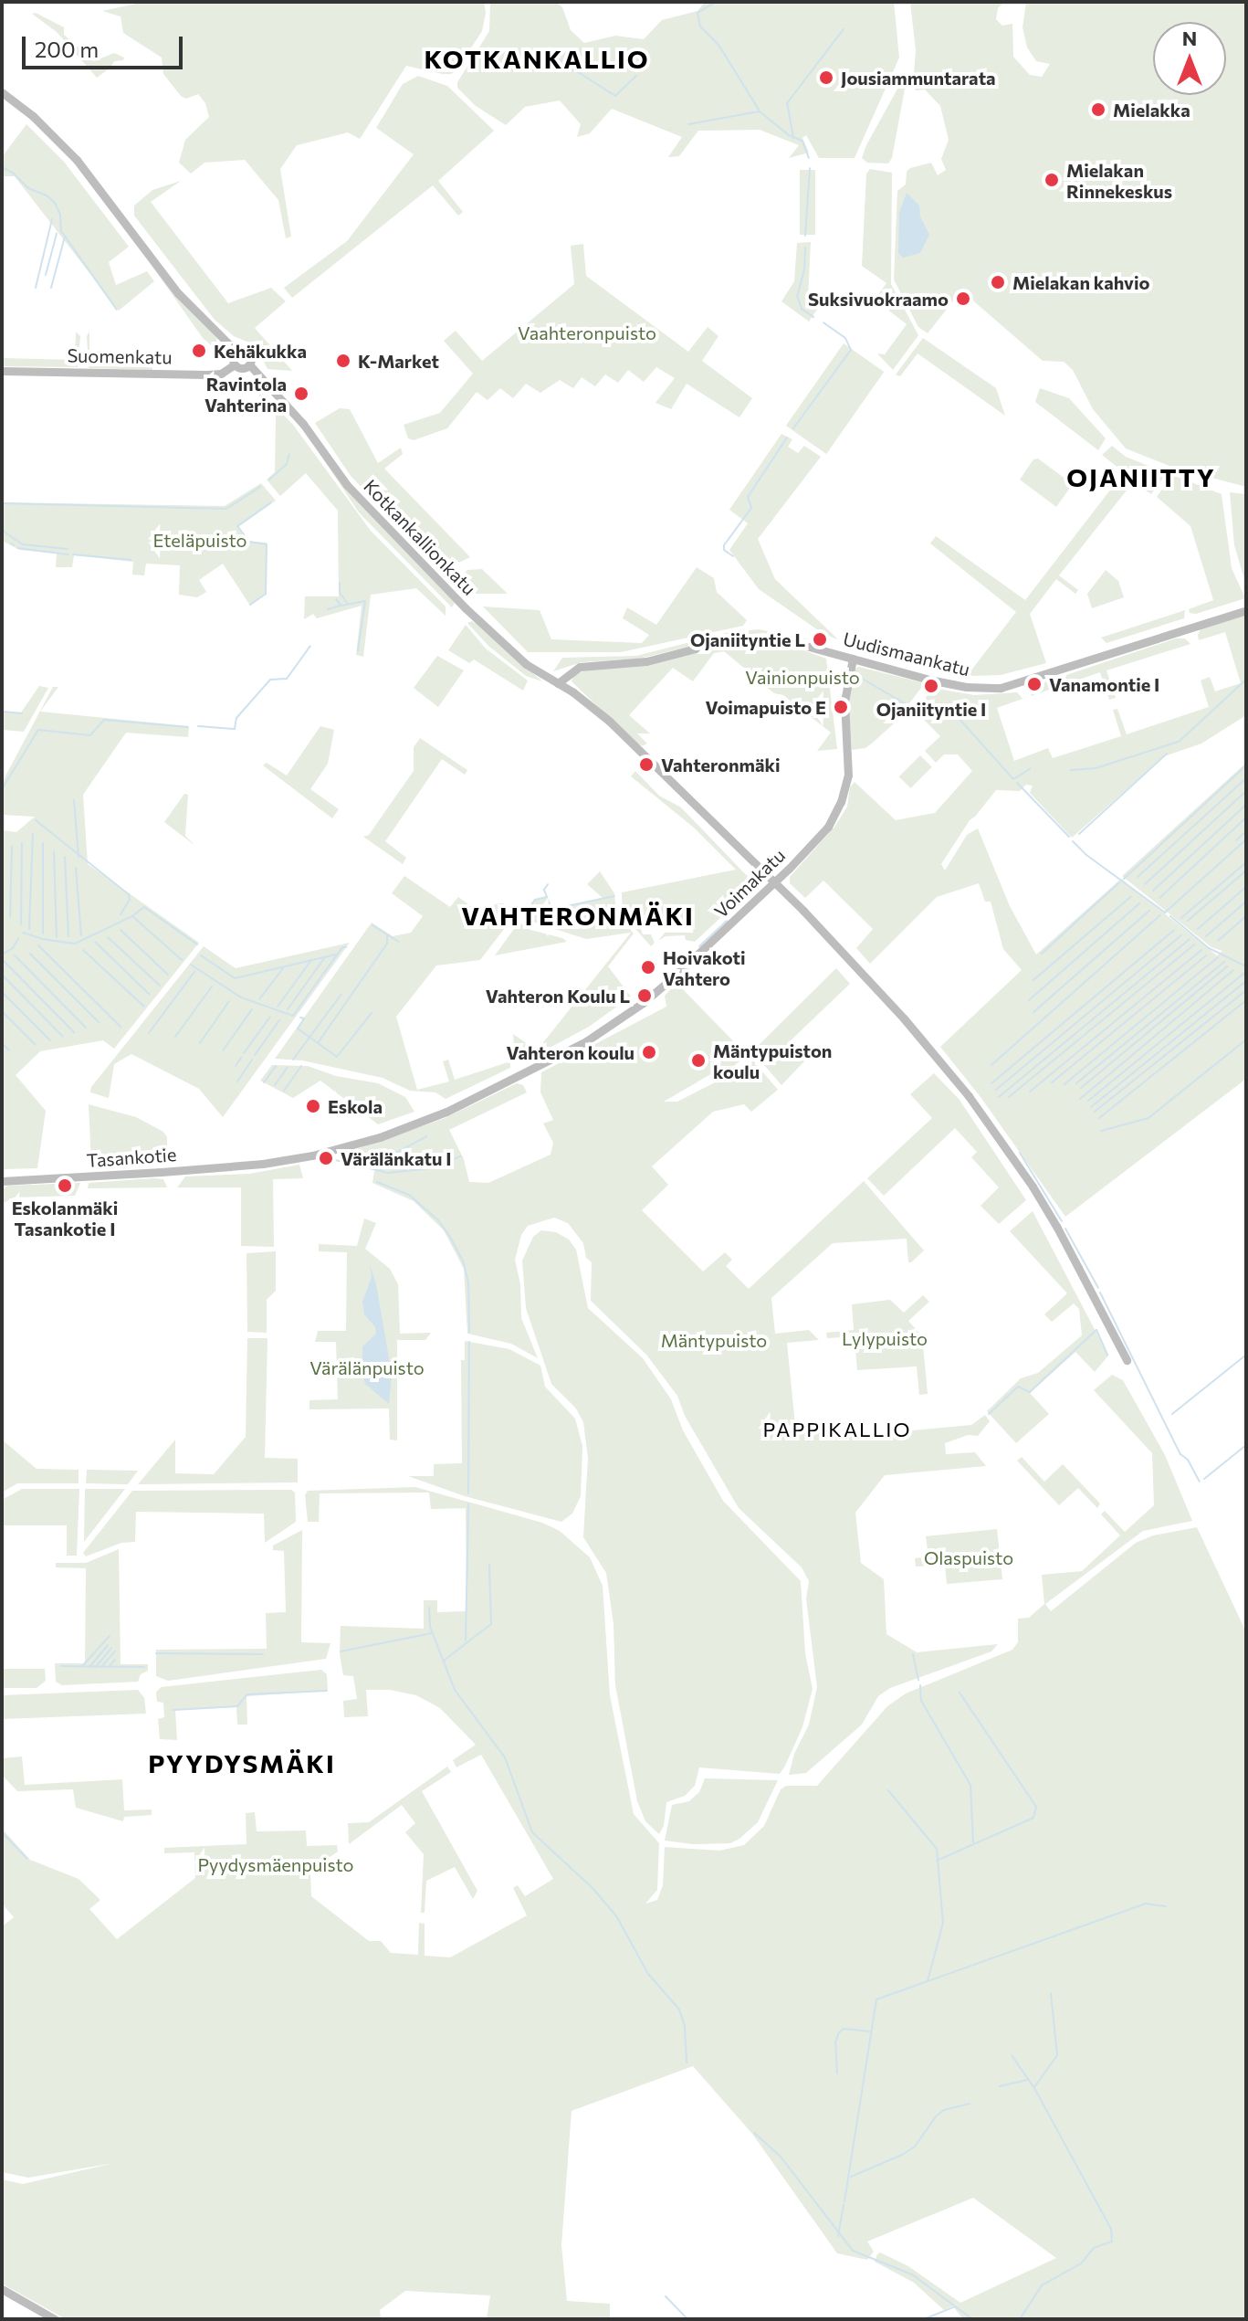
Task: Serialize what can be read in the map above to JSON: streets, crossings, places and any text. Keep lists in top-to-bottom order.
{
  "streets": {
    "street": [
      "Suomenkatu",
      "Kotkankallionkatu",
      "Uudismaankatu",
      "Voimakatu",
      "Tasankotie"
    ]
  },
  "crossings": [
    ["Suomenkatu", "Kotkankallionkatu"],
    ["Kotkankallionkatu", "Uudismaankatu"],
    ["Kotkankallionkatu", "Voimakatu"],
    ["Uudismaankatu", "Voimakatu"],
    ["Voimakatu", "Tasankotie"]
  ],
  "districts": [
    "KOTKANKALLIO",
    "OJANIITTY",
    "VAHTERONMÄKI",
    "PAPPIKALLIO",
    "PYYDYSMÄKI"
  ],
  "parks": [
    "Vaahteronpuisto",
    "Eteläpuisto",
    "Vainionpuisto",
    "Lylypuisto",
    "Mäntypuisto",
    "Värälänpuisto",
    "Olaspuisto",
    "Pyydysmäenpuisto"
  ],
  "places": [
    "Jousiammuntarata",
    "Mielakka",
    "Mielakan Rinnekeskus",
    "Mielakan kahvio",
    "Suksivuokraamo",
    "Kehäkukka",
    "K-Market",
    "Ravintola Vahterina",
    "Ojaniityntie L",
    "Vanamontie I",
    "Ojaniityntie I",
    "Voimapuisto E",
    "Vahteronmäki",
    "Hoivakoti Vahtero",
    "Vahteron Koulu L",
    "Vahteron koulu",
    "Mäntypuiston koulu",
    "Eskola",
    "Värälänkatu I",
    "Eskolanmäki Tasankotie I"
  ],
  "scale_bar": "200 m",
  "north": "top"
}
